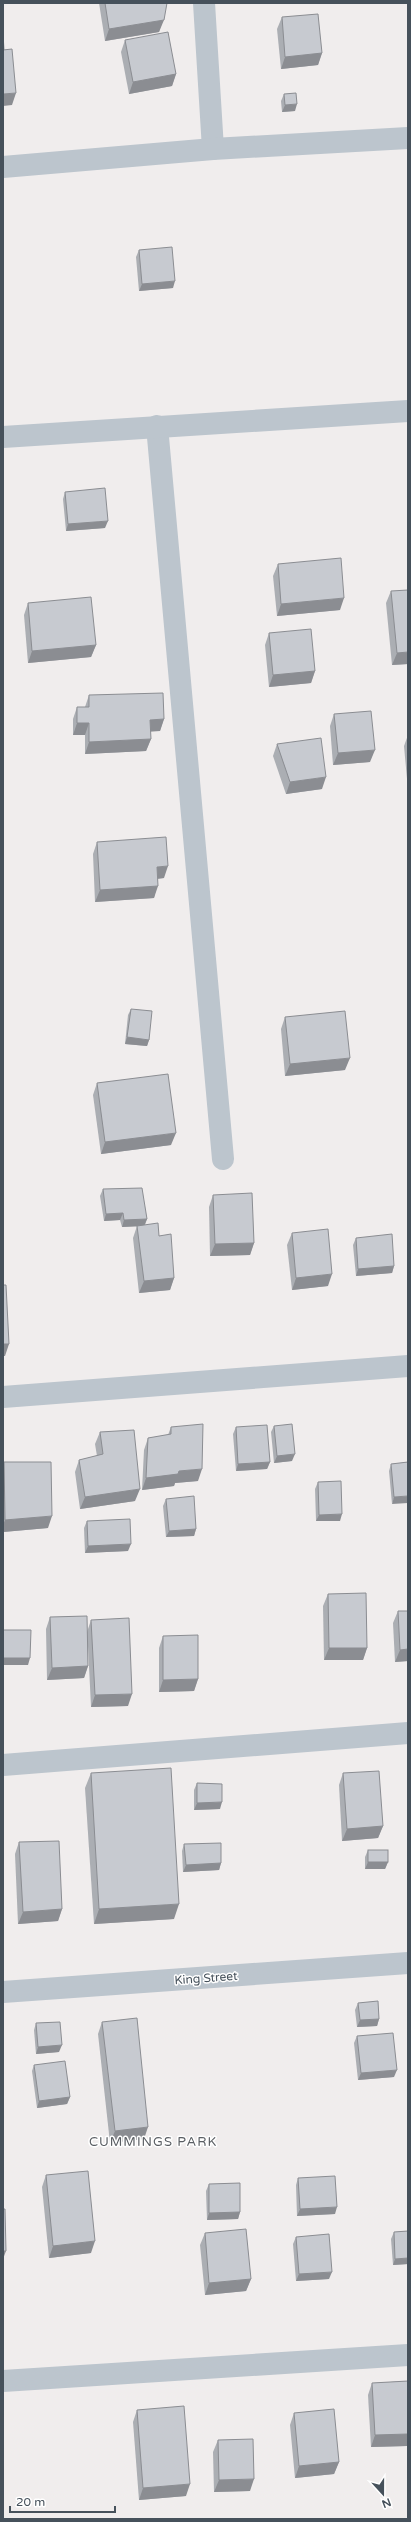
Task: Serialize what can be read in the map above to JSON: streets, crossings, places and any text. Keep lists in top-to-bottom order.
{
  "streets": {
    "street": ["King Street"]
  },
  "districts": ["CUMMINGS PARK"],
  "scale_bar": "20 m",
  "north": "bottom"
}
